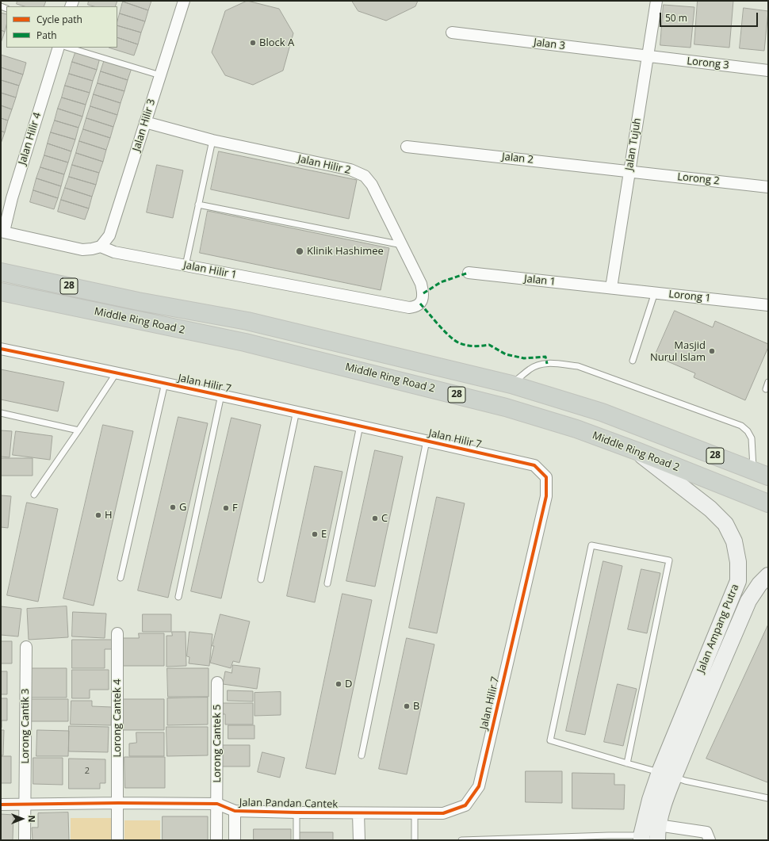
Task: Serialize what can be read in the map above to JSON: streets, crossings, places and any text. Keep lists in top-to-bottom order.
{
  "streets": {
    "highway": ["28", "Middle Ring Road 2"],
    "street": [
      "Jalan 3",
      "Lorong 3",
      "Jalan Hilir 3",
      "Jalan Hilir 4",
      "Jalan Tujuh",
      "Jalan 2",
      "Jalan Hilir 2",
      "Lorong 2",
      "Jalan Hilir 1",
      "Jalan 1",
      "Lorong 1",
      "Jalan Hilir 7",
      "Jalan Ampang Putra",
      "Lorong Cantek 4",
      "Lorong Cantik 3",
      "Lorong Cantek 5",
      "Jalan Pandan Cantek"
    ]
  },
  "crossings": [
    ["Jalan 3", "Lorong 3"],
    ["Jalan 3", "Jalan Tujuh"],
    ["Lorong 3", "Jalan Tujuh"],
    ["Jalan Hilir 3", "Jalan Hilir 2"],
    ["Jalan Hilir 3", "Jalan Hilir 1"],
    ["Jalan Tujuh", "Jalan 2"],
    ["Jalan Tujuh", "Lorong 2"],
    ["Jalan Tujuh", "Jalan 1"],
    ["Jalan Tujuh", "Lorong 1"],
    ["Jalan 2", "Lorong 2"],
    ["Jalan Hilir 2", "Jalan Hilir 1"],
    ["Jalan 1", "Lorong 1"],
    ["Middle Ring Road 2", "Jalan Ampang Putra"],
    ["Jalan Hilir 7", "Jalan Pandan Cantek"],
    ["Lorong Cantek 4", "Jalan Pandan Cantek"],
    ["Lorong Cantik 3", "Jalan Pandan Cantek"],
    ["Lorong Cantek 5", "Jalan Pandan Cantek"]
  ],
  "places": [
    "Block A",
    "Klinik Hashimee",
    "Masjid Nurul Islam",
    "G",
    "F",
    "H",
    "C",
    "E",
    "D",
    "B"
  ],
  "house_numbers": ["2"],
  "legend": ["Cycle path", "Path"],
  "scale_bar": "50 m",
  "north": "right"
}
